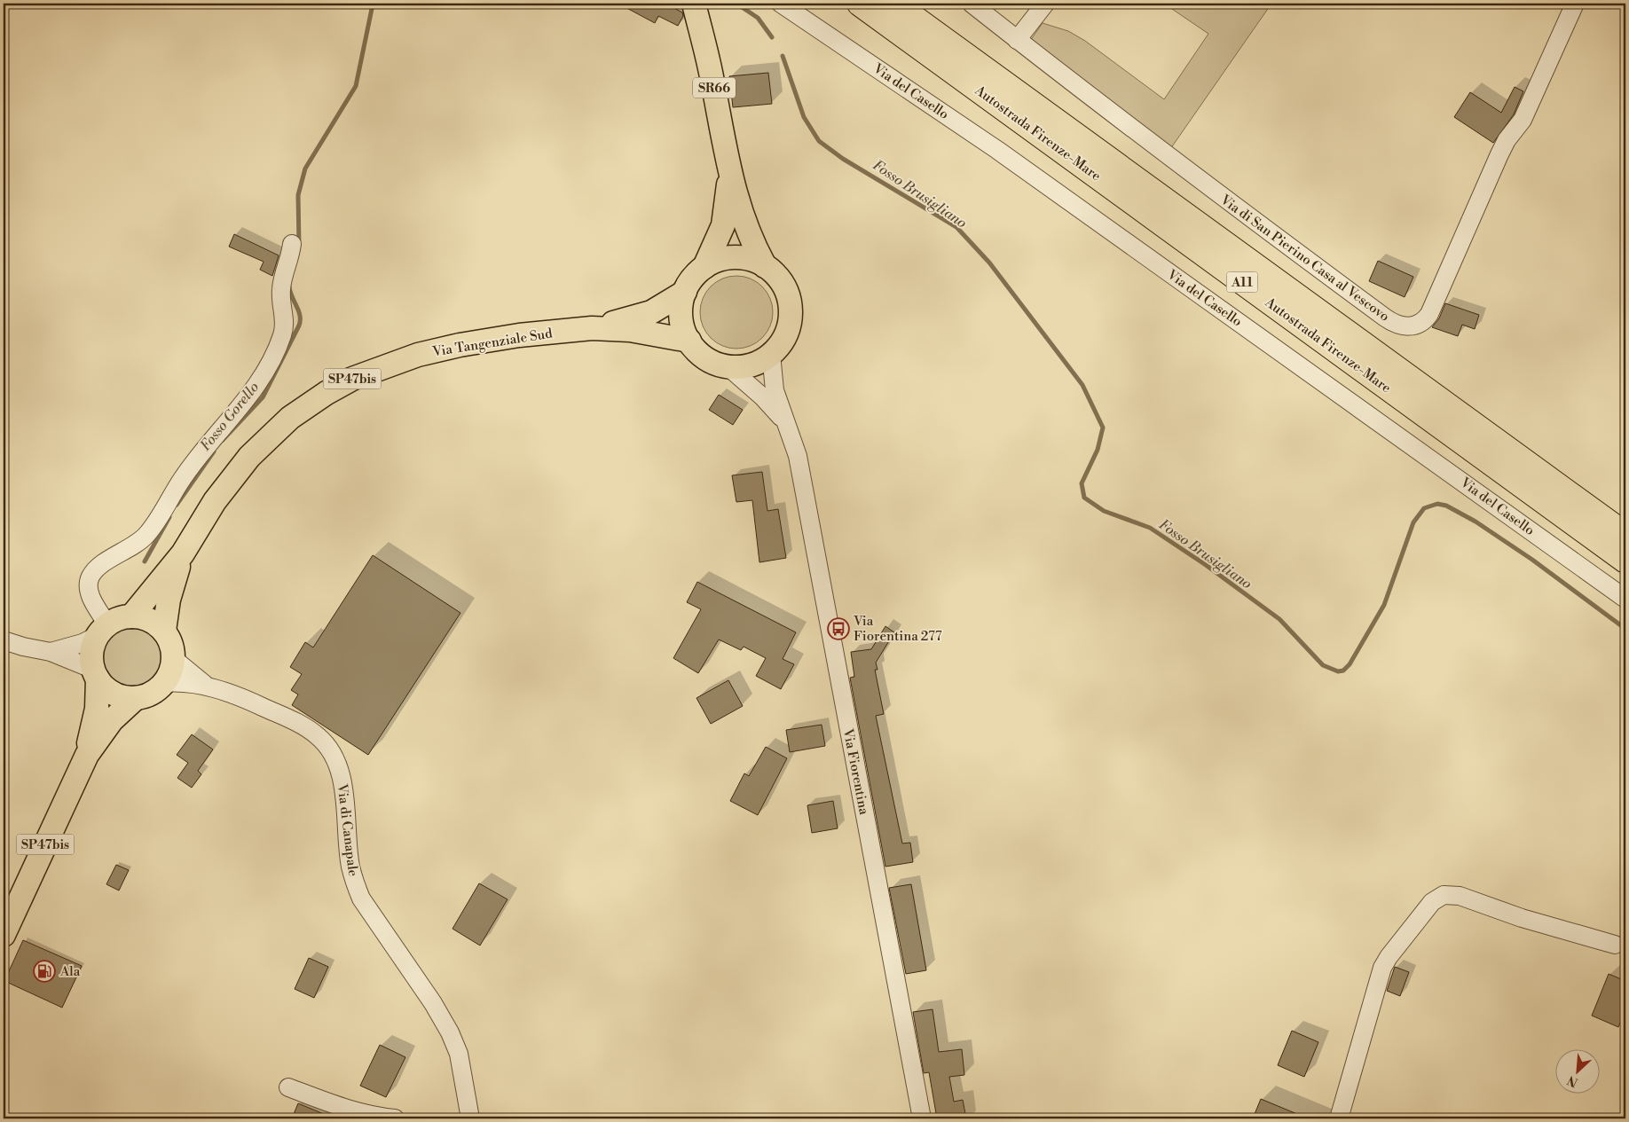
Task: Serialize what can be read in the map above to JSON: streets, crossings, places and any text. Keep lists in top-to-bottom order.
{
  "streets": {
    "highway": ["Autostrada Firenze-Mare", "A11"],
    "main road": ["SR66", "Via Tangenziale Sud", "SP47bis"],
    "street": [
      "Via del Casello",
      "Via di San Pierino Casa al Vescovo",
      "Via Fiorentina",
      "Via di Canapale"
    ]
  },
  "crossings": [
    ["SR66", "Via Tangenziale Sud"],
    ["SR66", "Via Fiorentina"],
    ["Via Tangenziale Sud", "SP47bis"],
    ["Via Tangenziale Sud", "Via Fiorentina"],
    ["Via Tangenziale Sud", "Via di Canapale"],
    ["SP47bis", "Via di Canapale"]
  ],
  "water": ["Fosso Brusigliano", "Fosso Gorello"],
  "places": {
    "bus stop": ["Via Fiorentina 277"],
    "fuel station": ["Ala"]
  },
  "north": "bottom left"
}
